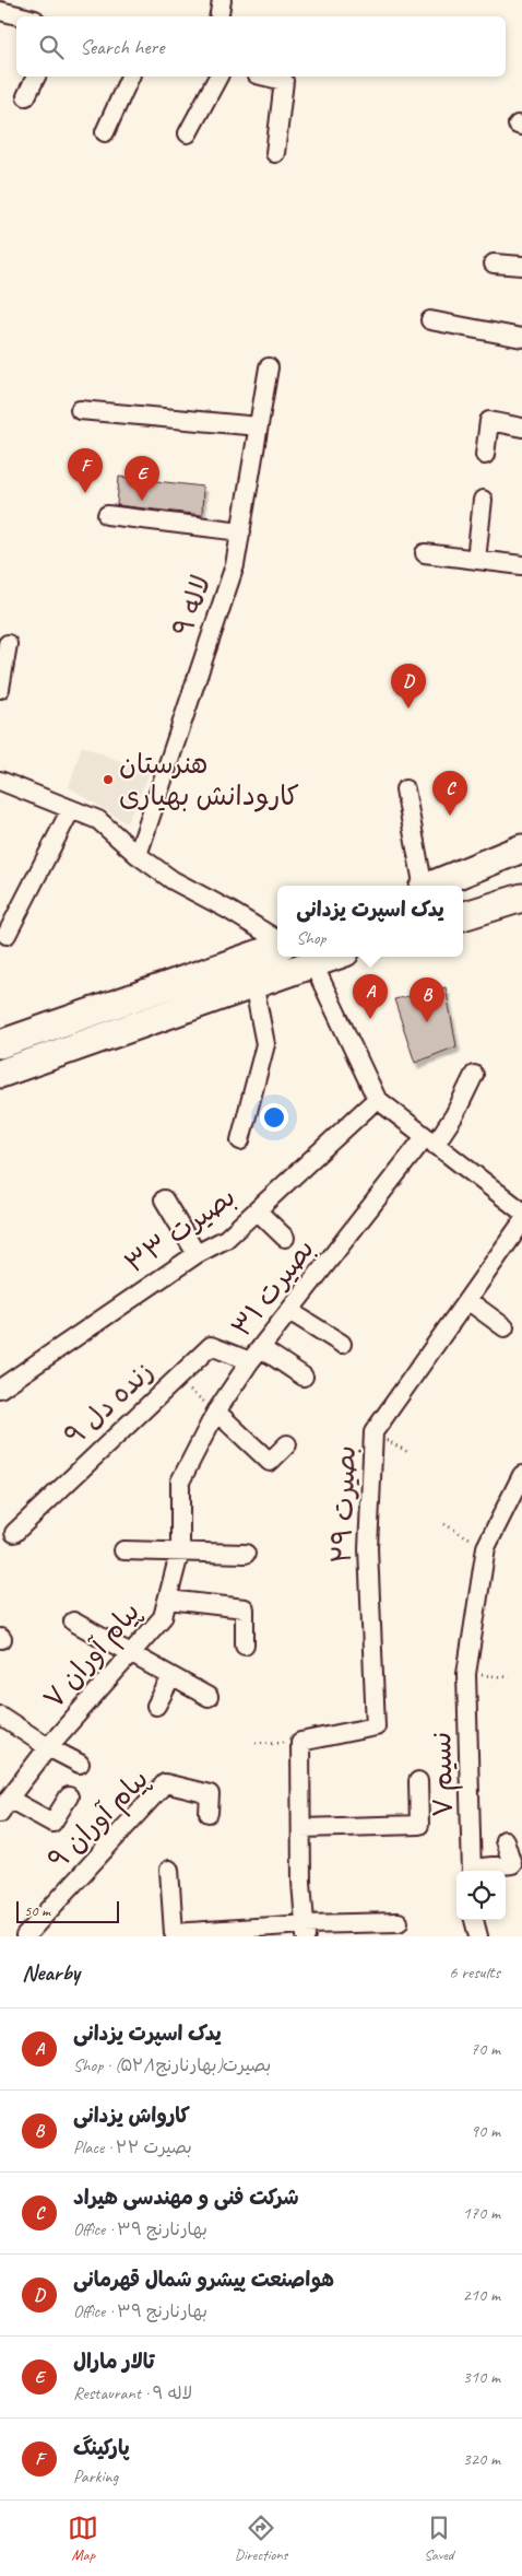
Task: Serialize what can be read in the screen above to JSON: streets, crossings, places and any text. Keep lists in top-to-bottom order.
{
  "streets": {
    "street": [
      "لاله ۹",
      "بصیرت ۳۳",
      "بصیرت ۳۱",
      "زنده دل ۹",
      "بصیرت ۲۹",
      "پیام آوران ۷",
      "نسیم ۷",
      "پیام آوران ۹"
    ]
  },
  "crossings": [
    ["بصیرت ۳۱", "زنده دل ۹"],
    ["بصیرت ۳۱", "پیام آوران ۷"]
  ],
  "places": ["هنرستان کارودانش بهیاری"],
  "scale_bar": "50 m",
  "page": {
    "search": "Search here",
    "pins": [
      "F",
      "E",
      "D",
      "C",
      "A",
      "B"
    ],
    "popup": ["یدک اسپرت یزدانی", "Shop"],
    "scale": "50 m",
    "heading": ["Nearby", "6 results"],
    "list": [
      {
        "mark": "A",
        "name": "یدک اسپرت یزدانی",
        "note": "Shop · بصیرت(بهارنارنج۵۲/۱)",
        "value": "70 m"
      },
      {
        "mark": "B",
        "name": "کارواش یزدانی",
        "note": "Place · بصیرت ۲۲",
        "value": "90 m"
      },
      {
        "mark": "C",
        "name": "شرکت فنی و مهندسی هیراد",
        "note": "Office · بهارنارنج ۳۹",
        "value": "170 m"
      },
      {
        "mark": "D",
        "name": "هواصنعت پیشرو شمال قهرمانی",
        "note": "Office · بهارنارنج ۳۹",
        "value": "210 m"
      },
      {
        "mark": "E",
        "name": "تالار مارال",
        "note": "Restaurant · لاله ۹",
        "value": "310 m"
      },
      {
        "mark": "F",
        "name": "پارکینگ",
        "note": "Parking",
        "value": "320 m"
      }
    ],
    "nav": ["Map", "Directions", "Saved"]
  }
}
